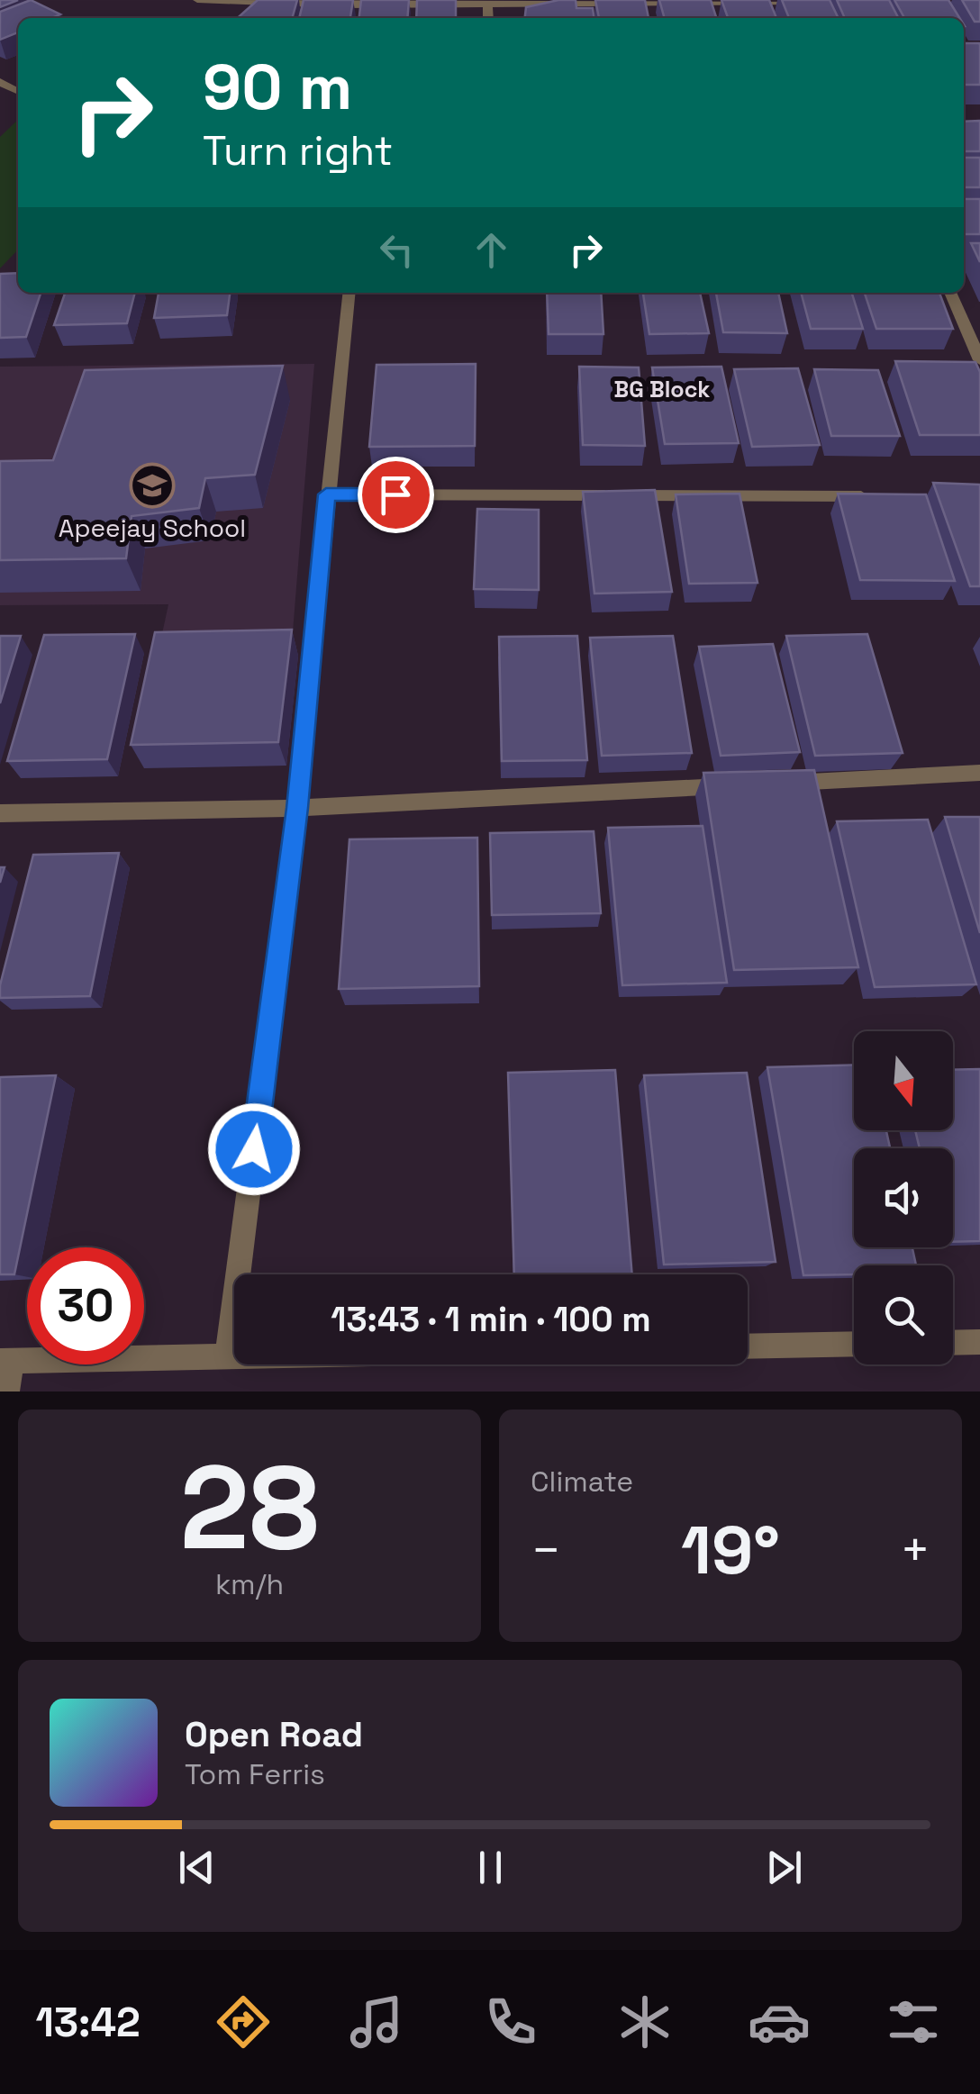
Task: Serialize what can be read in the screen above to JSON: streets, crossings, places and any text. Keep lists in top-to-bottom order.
{
  "districts": ["BG Block"],
  "places": {
    "school or university": ["Apeejay School"]
  },
  "north": "bottom",
  "page": {
    "turn": ["90 m", "Turn right"],
    "limit": "30",
    "trip": "13:43 · 1 min · 100 m",
    "tile": [
      ["28", "km/h"],
      "Climate"
    ],
    "heat": ["−", "19°", "+"],
    "song": ["Open Road", "Tom Ferris"],
    "tabs": "13:42"
  }
}
